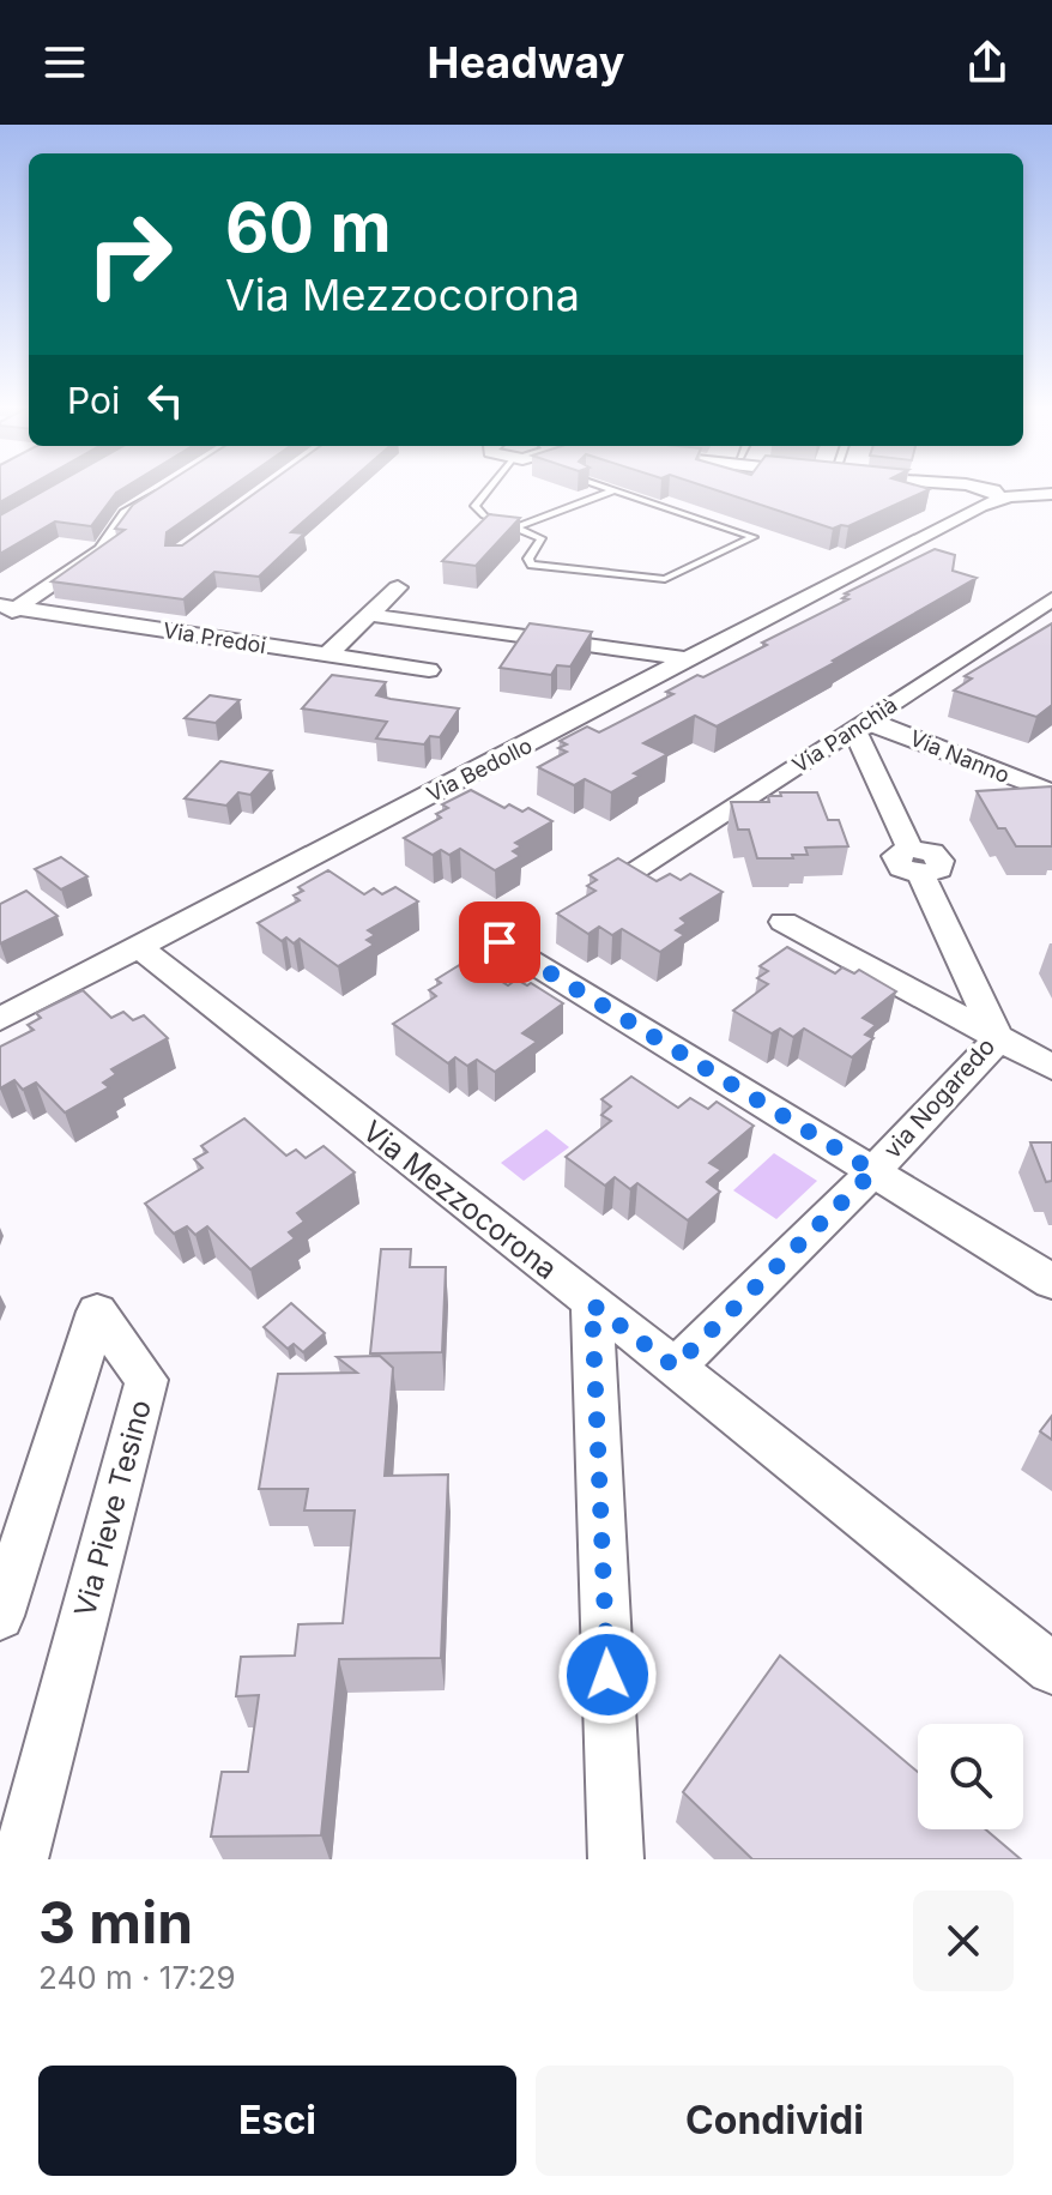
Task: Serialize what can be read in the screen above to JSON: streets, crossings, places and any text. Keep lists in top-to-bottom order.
{
  "streets": {
    "street": [
      "Via Predoi",
      "Via Panchià",
      "Via Nanno",
      "Via Bedollo",
      "via Nogaredo",
      "Via Mezzocorona",
      "Via Pieve Tesino"
    ]
  },
  "crossings": [
    ["Via Panchià", "Via Nanno"],
    ["Via Panchià", "via Nogaredo"],
    ["Via Nanno", "via Nogaredo"],
    ["Via Bedollo", "Via Mezzocorona"],
    ["via Nogaredo", "Via Mezzocorona"]
  ],
  "page": {
    "header": "Headway",
    "turn": ["60 m", "Via Mezzocorona"],
    "then": "Poi",
    "heading": ["3 min", "240 m · 17:29"],
    "buttons": ["Esci", "Condividi"]
  }
}
